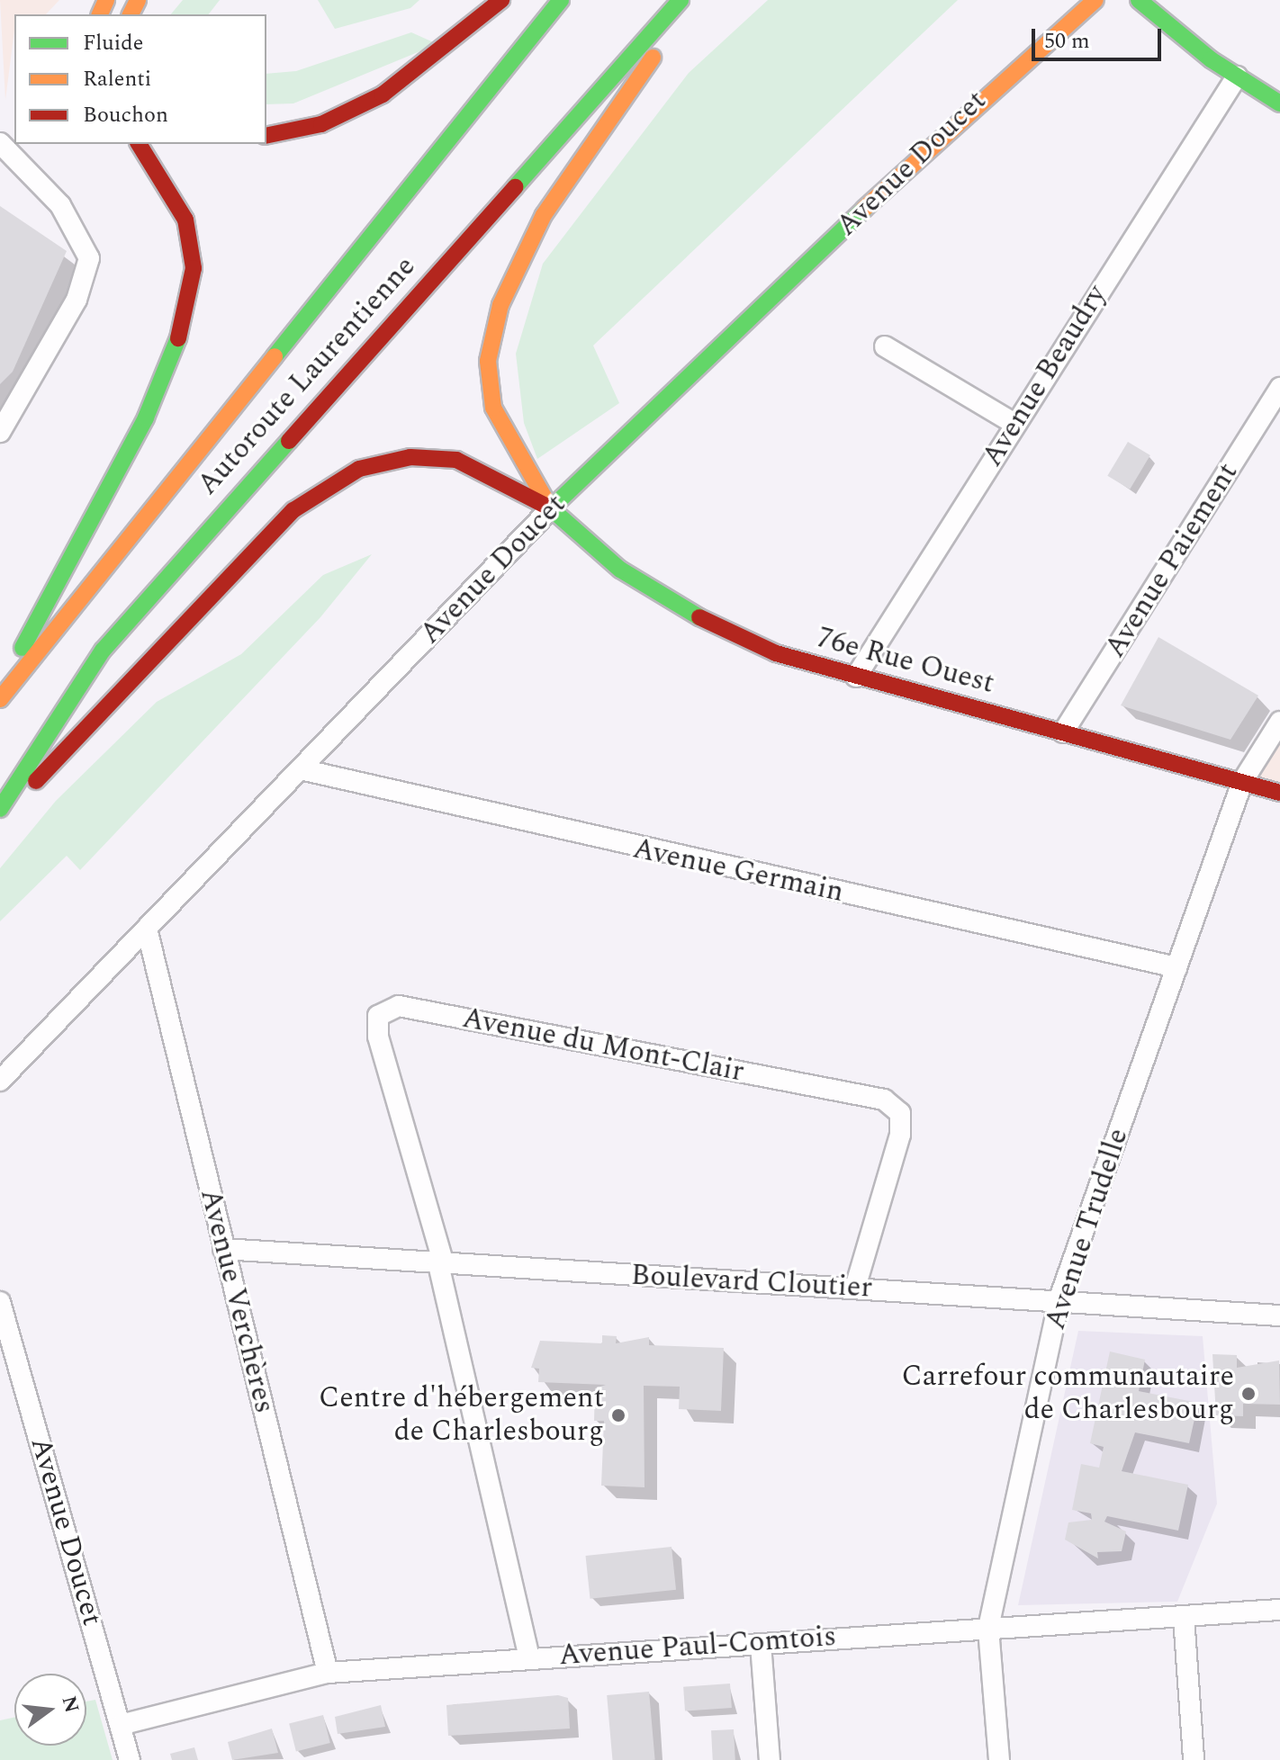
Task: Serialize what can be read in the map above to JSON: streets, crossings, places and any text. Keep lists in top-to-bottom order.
{
  "streets": {
    "main road": ["Avenue Doucet", "Autoroute Laurentienne", "76e Rue Ouest"],
    "street": [
      "Avenue Beaudry",
      "Avenue Paiement",
      "Avenue Germain",
      "Avenue du Mont-Clair",
      "Avenue Trudelle",
      "Boulevard Cloutier",
      "Avenue Verchères",
      "Avenue Paul-Comtois"
    ]
  },
  "crossings": [
    ["Avenue Doucet", "76e Rue Ouest"],
    ["Avenue Doucet", "Avenue Germain"],
    ["Avenue Doucet", "Avenue Verchères"],
    ["Avenue Doucet", "Avenue Paul-Comtois"],
    ["Avenue Beaudry", "76e Rue Ouest"],
    ["Avenue Paiement", "76e Rue Ouest"],
    ["76e Rue Ouest", "Avenue Trudelle"],
    ["Avenue Germain", "Avenue Trudelle"],
    ["Avenue du Mont-Clair", "Boulevard Cloutier"],
    ["Avenue du Mont-Clair", "Avenue Paul-Comtois"],
    ["Avenue Trudelle", "Boulevard Cloutier"],
    ["Avenue Trudelle", "Avenue Paul-Comtois"],
    ["Boulevard Cloutier", "Avenue Verchères"],
    ["Avenue Verchères", "Avenue Paul-Comtois"]
  ],
  "places": ["Carrefour communautaire de Charlesbourg", "Centre d'hébergement de Charlesbourg"],
  "legend": ["Fluide", "Ralenti", "Bouchon"],
  "scale_bar": "50 m",
  "north": "right"
}
